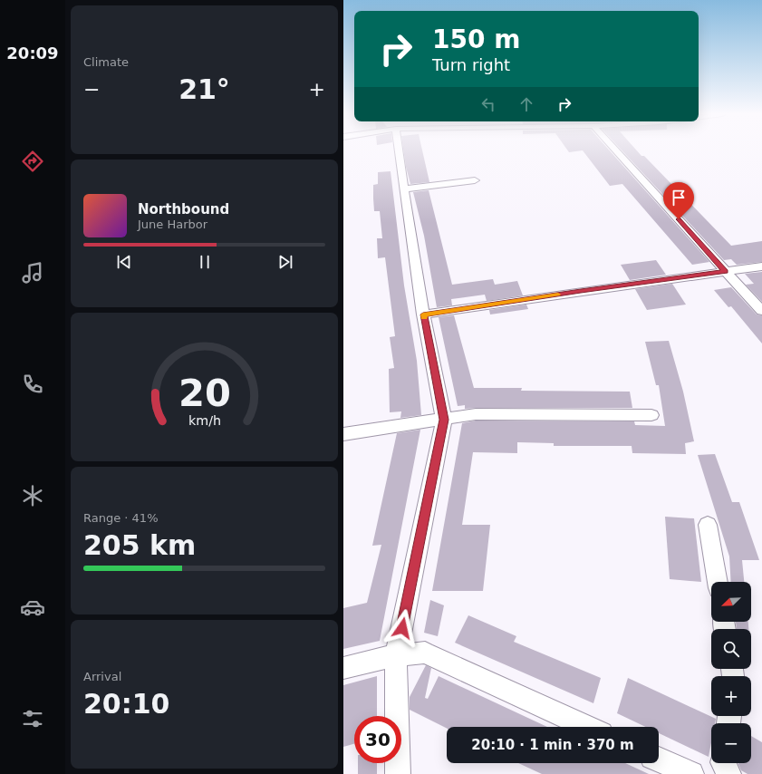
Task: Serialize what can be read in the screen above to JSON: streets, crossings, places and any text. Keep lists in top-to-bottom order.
{
  "north": "bottom left",
  "page": {
    "tabs": "20:09",
    "tile": [
      "Climate",
      ["Range · 41%", "205 km"],
      ["Arrival", "20:10"]
    ],
    "turn": ["150 m", "Turn right"],
    "heat": ["−", "21°", "+"],
    "song": ["Northbound", "June Harbor"],
    "map_buttons": ["+", "−"],
    "limit": "30",
    "trip": "20:10 · 1 min · 370 m",
    "gauge": ["20", "km/h"]
  }
}
